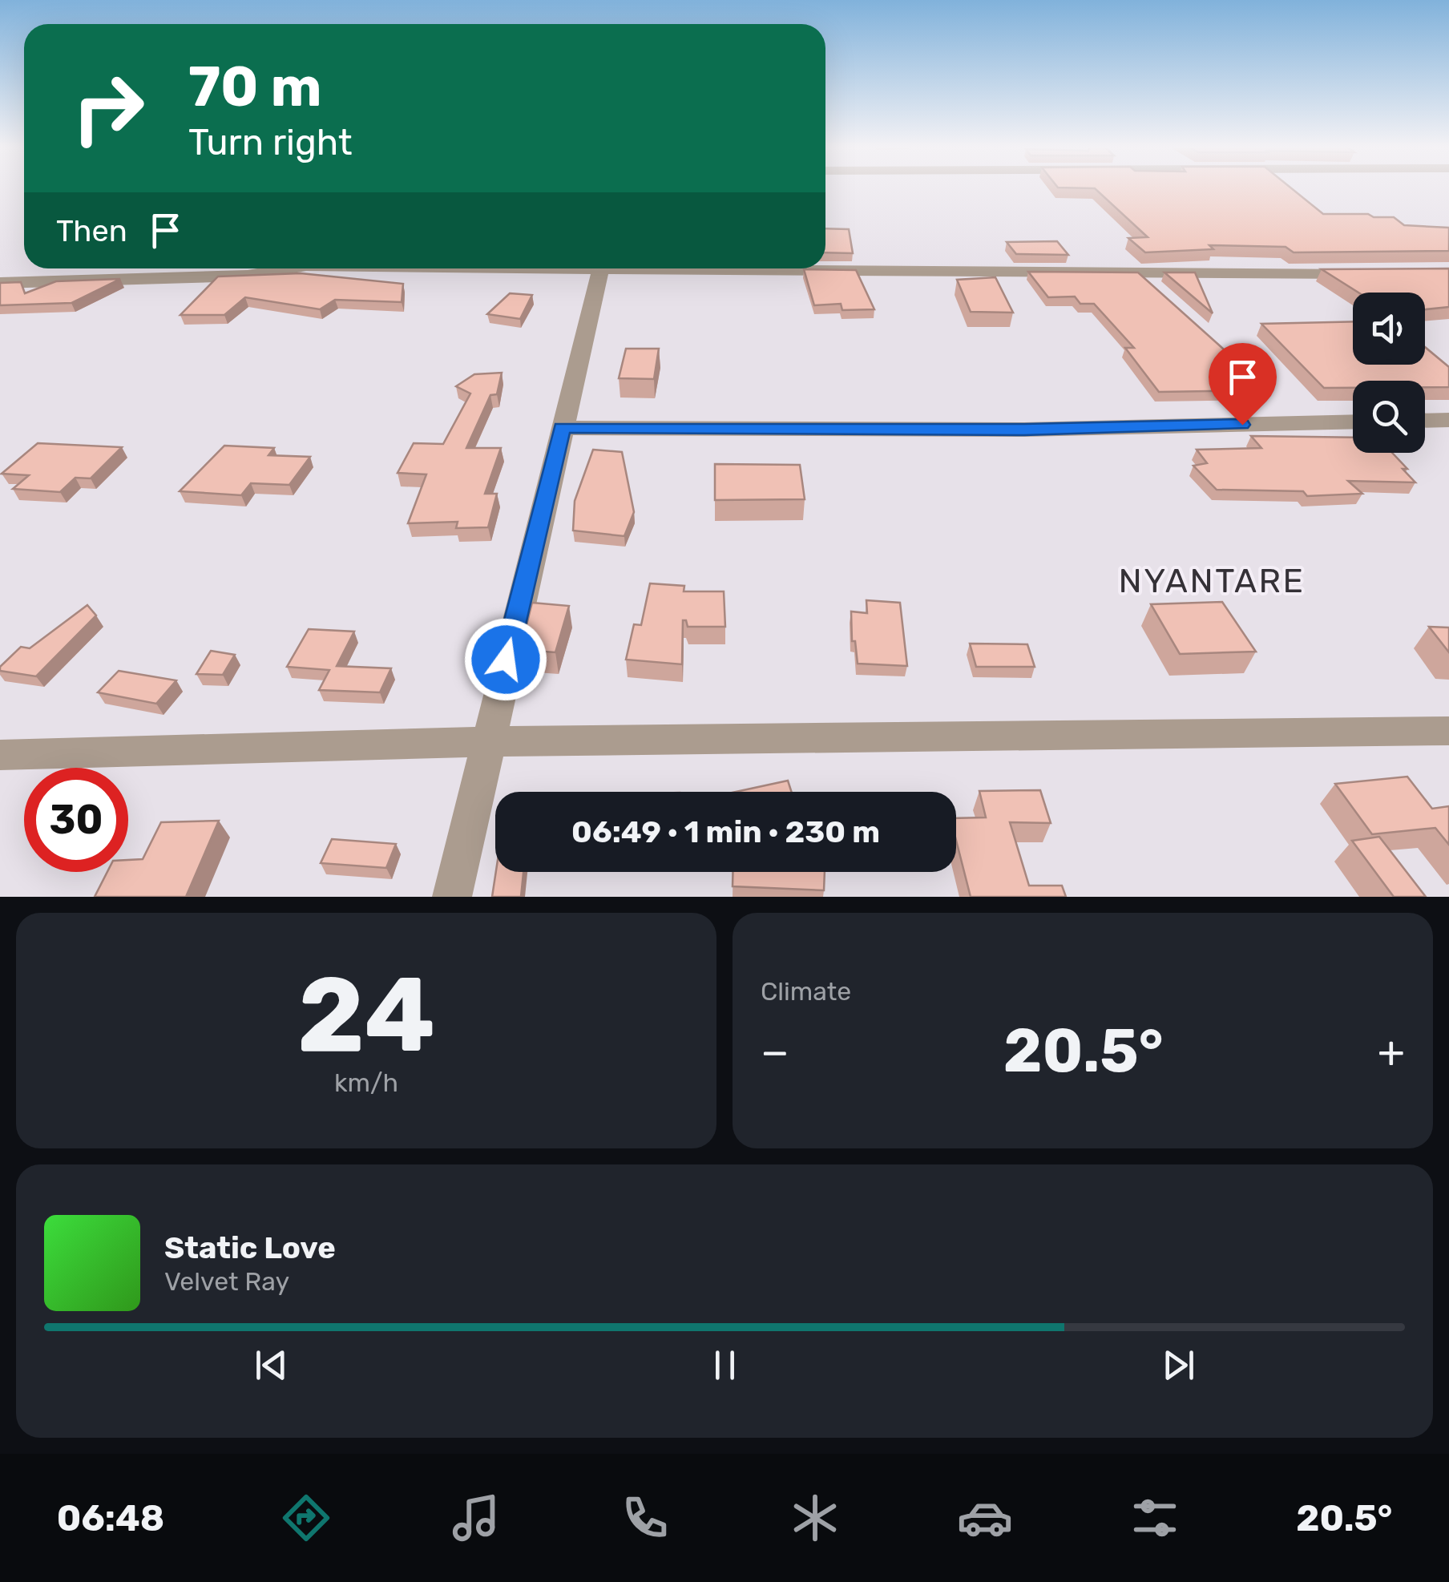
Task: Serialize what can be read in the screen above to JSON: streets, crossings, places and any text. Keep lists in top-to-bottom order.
{
  "districts": ["NYANTARE"],
  "page": {
    "turn": ["70 m", "Turn right"],
    "then": "Then",
    "limit": "30",
    "trip": "06:49 · 1 min · 230 m",
    "tile": [
      ["24", "km/h"],
      "Climate"
    ],
    "heat": ["−", "20.5°", "+"],
    "song": ["Static Love", "Velvet Ray"],
    "tabs": ["06:48", "20.5°"]
  }
}
